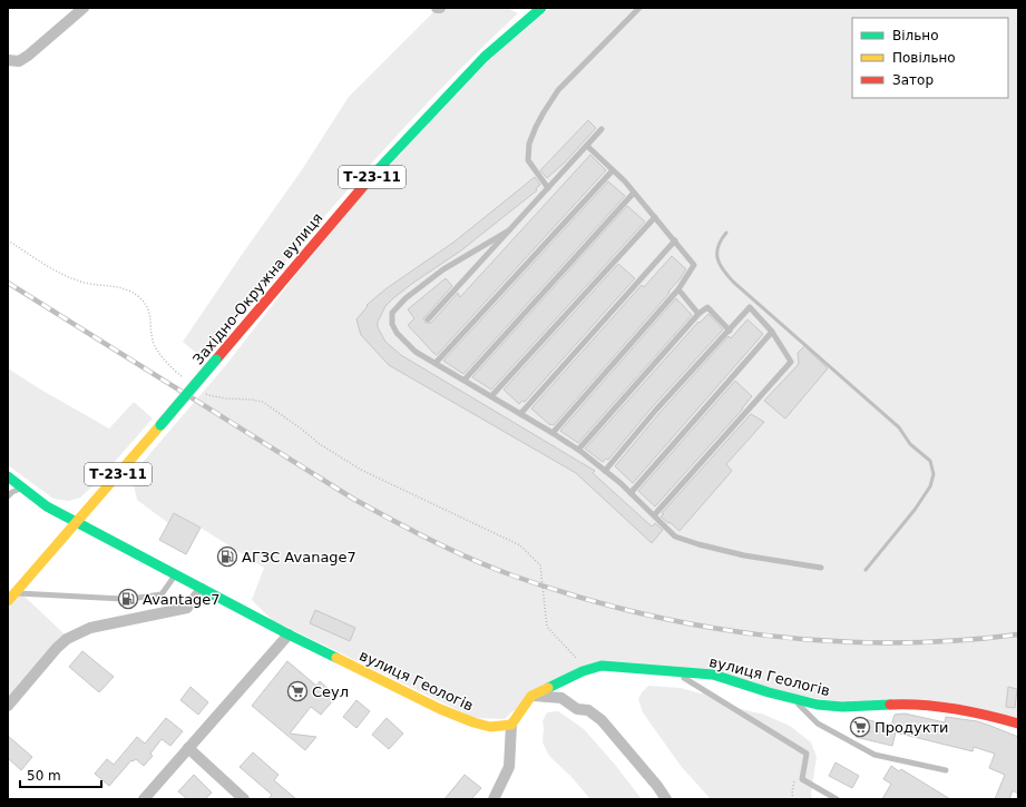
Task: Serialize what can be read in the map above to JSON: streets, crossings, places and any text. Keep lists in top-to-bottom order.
{
  "streets": {
    "street": ["Т-23-11", "Західно-Окружна вулиця", "вулиця Геологів"]
  },
  "crossings": [
    ["Західно-Окружна вулиця", "вулиця Геологів"]
  ],
  "places": {
    "fuel station": ["АГЗС Avanage7", "Avantage7"],
    "supermarket": ["Сеул", "Продукти"]
  },
  "legend": ["Вільно", "Повільно", "Затор"],
  "scale_bar": "50 m"
}
